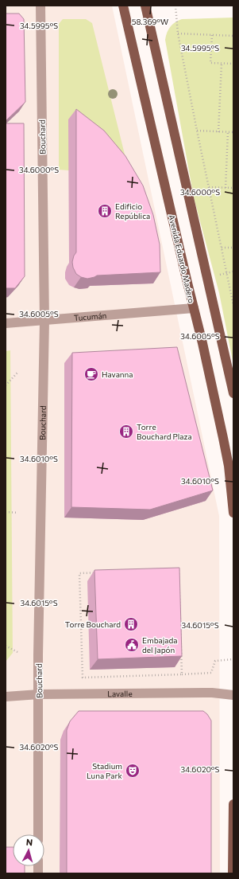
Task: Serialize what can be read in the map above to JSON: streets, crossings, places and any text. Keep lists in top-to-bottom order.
{
  "streets": {
    "main road": ["Avenida Eduardo Madero"],
    "street": ["Bouchard", "Tucumán", "Lavalle"]
  },
  "crossings": [
    ["Bouchard", "Tucumán"],
    ["Bouchard", "Lavalle"],
    ["Avenida Eduardo Madero", "Tucumán"]
  ],
  "places": {
    "building": ["Edificio República", "Torre Bouchard Plaza", "Torre Bouchard"],
    "cafe": ["Havanna"],
    "public building": ["Embajada del Japón"],
    "theatre": ["Stadium Luna Park"]
  },
  "north": "top",
  "coordinates": [
    "58.369°W",
    "34.5995°S",
    "34.6000°S",
    "34.6005°S",
    "34.6010°S",
    "34.6015°S",
    "34.6020°S"
  ]
}
